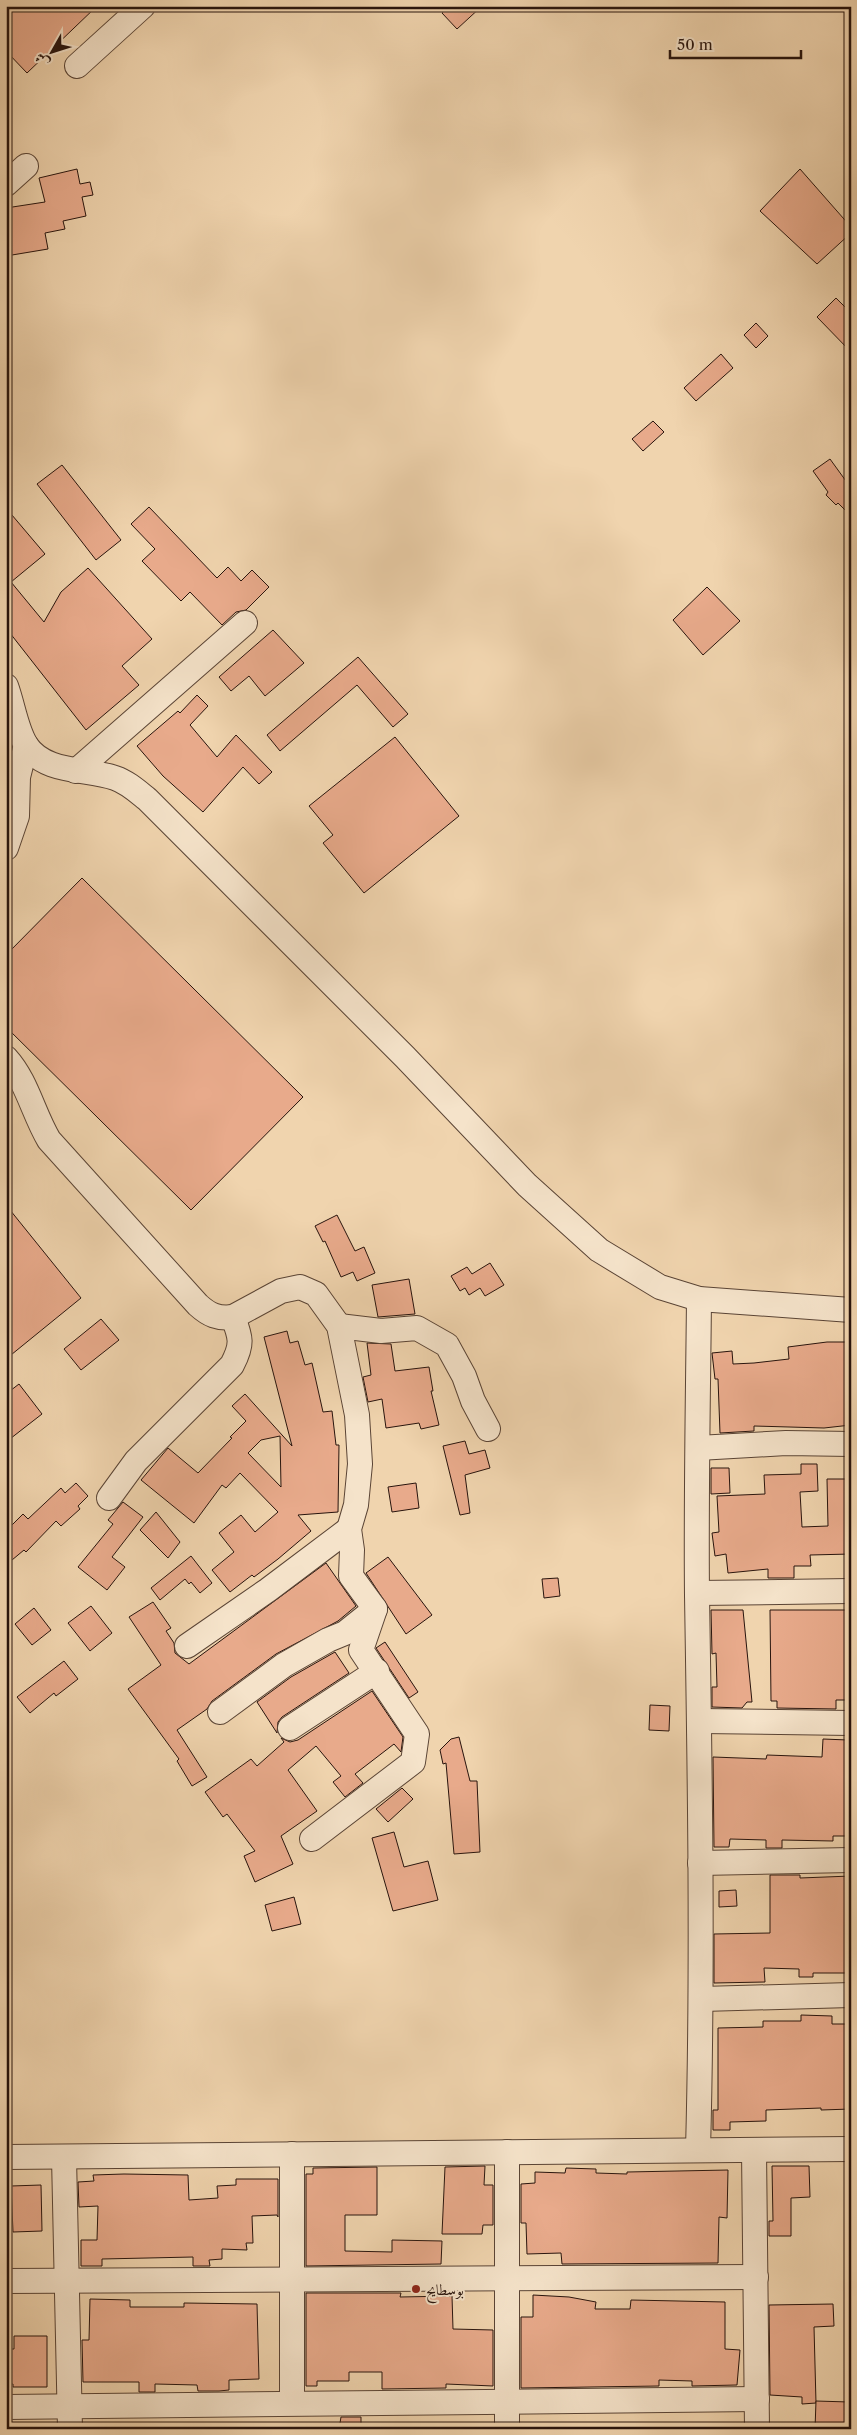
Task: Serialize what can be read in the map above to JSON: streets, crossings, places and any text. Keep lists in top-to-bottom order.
{
  "places": ["بوسطايح"],
  "scale_bar": "50 m",
  "north": "bottom left"
}
